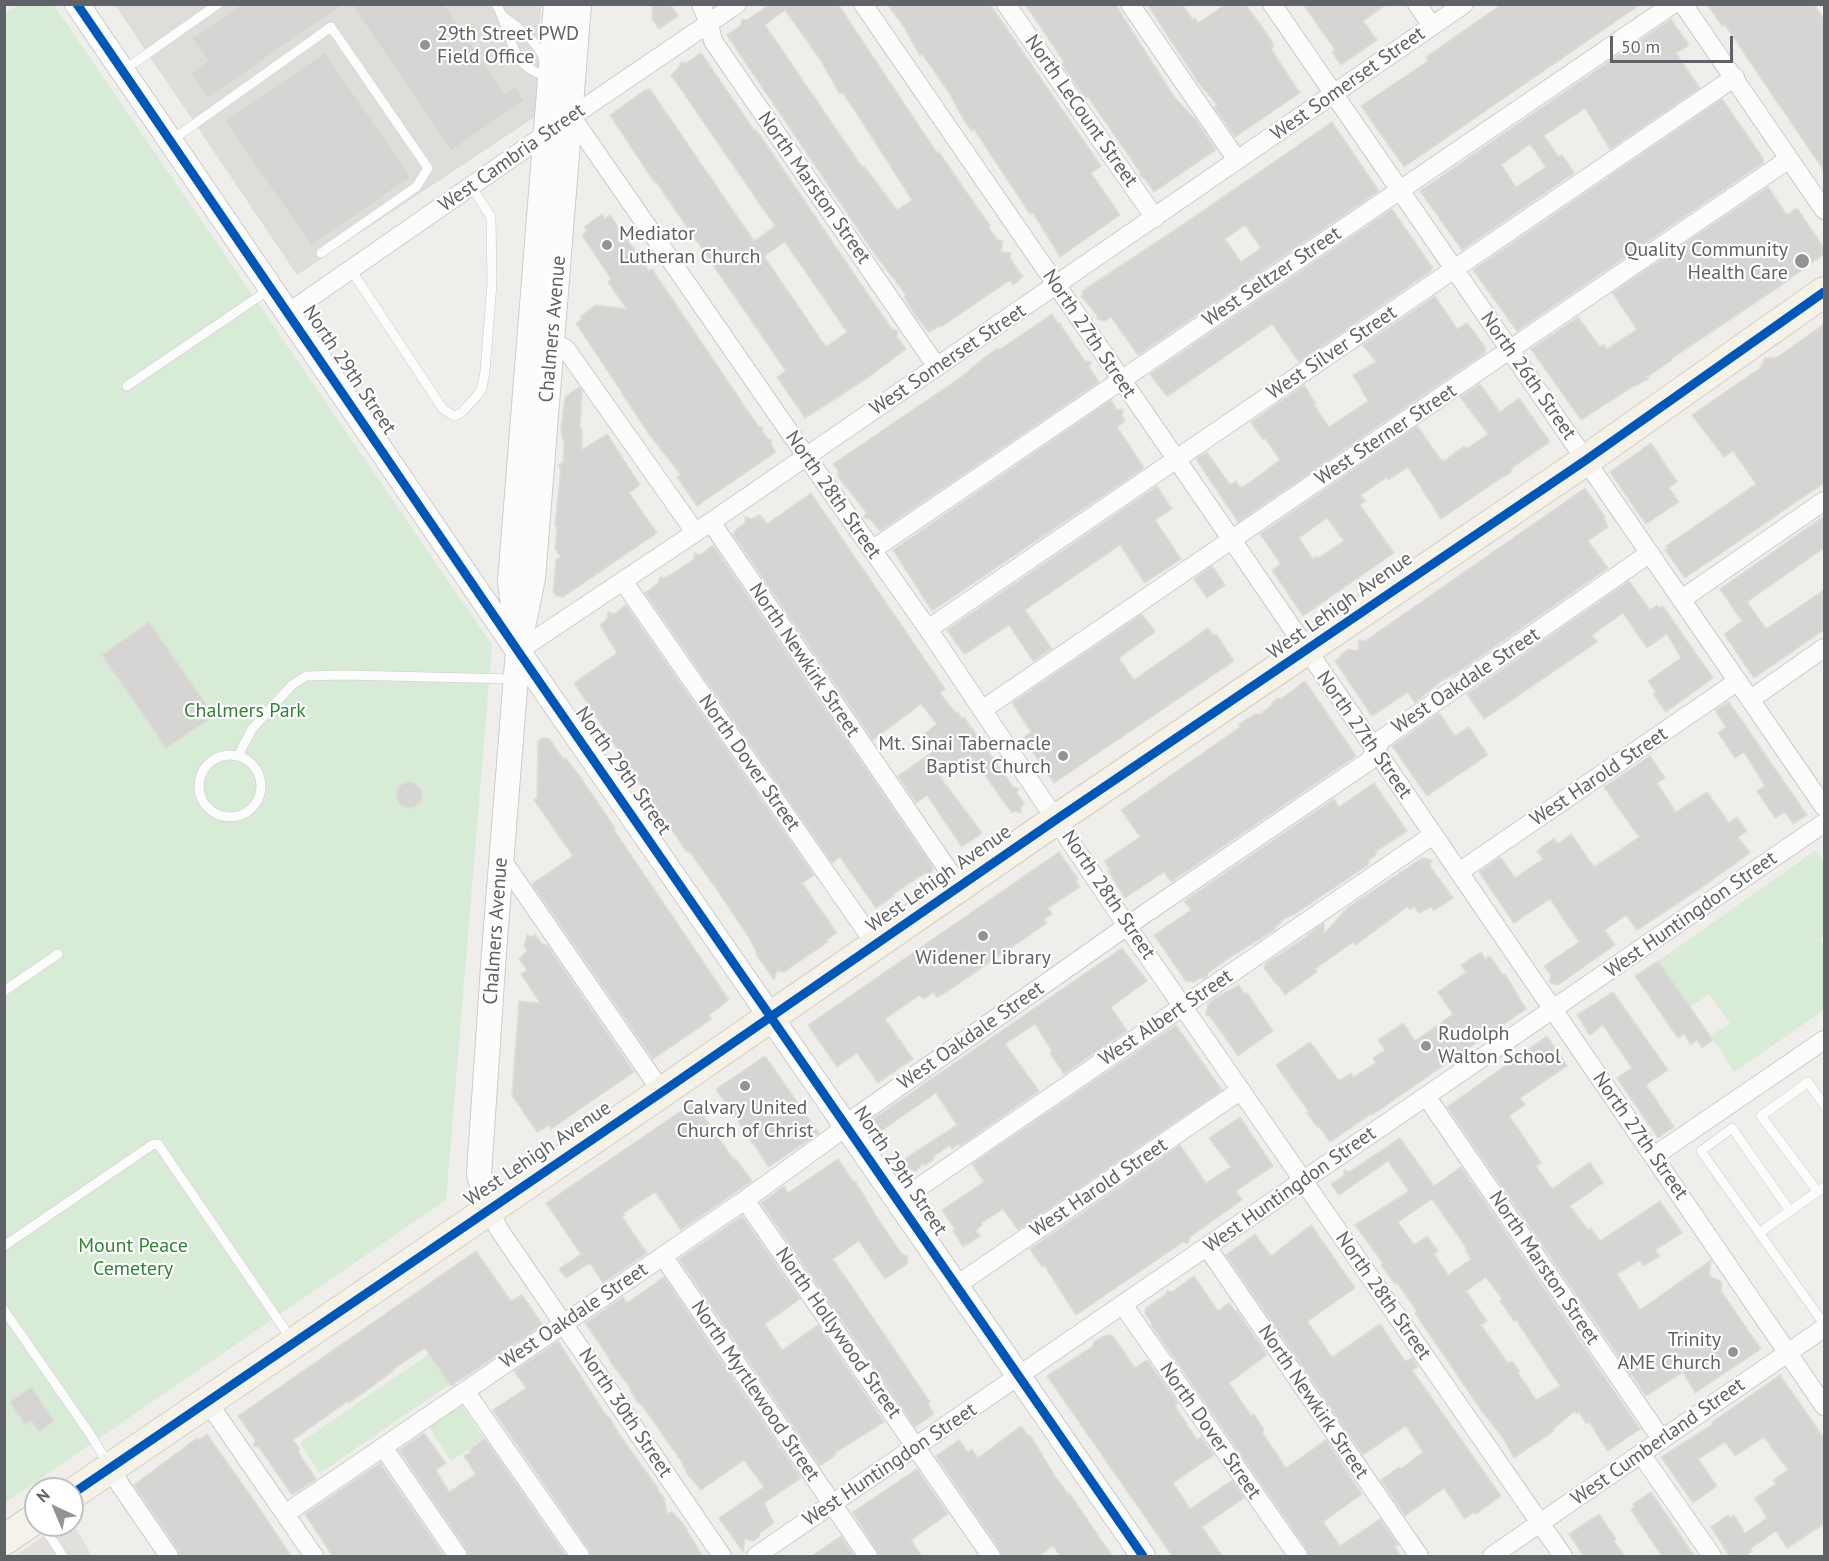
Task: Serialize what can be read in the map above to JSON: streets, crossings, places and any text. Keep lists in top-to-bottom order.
{
  "streets": {
    "main road": ["West Lehigh Avenue"],
    "street": [
      "West Somerset Street",
      "North LeCount Street",
      "West Cambria Street",
      "North Marston Street",
      "West Seltzer Street",
      "Chalmers Avenue",
      "North 27th Street",
      "West Silver Street",
      "North 29th Street",
      "North 26th Street",
      "West Sterner Street",
      "North 28th Street",
      "North Newkirk Street",
      "West Oakdale Street",
      "North Dover Street",
      "West Harold Street",
      "West Huntingdon Street",
      "West Albert Street",
      "North Hollywood Street",
      "North Myrtlewood Street",
      "North 30th Street",
      "West Cumberland Street"
    ]
  },
  "crossings": [
    ["West Somerset Street", "North LeCount Street"],
    ["West Somerset Street", "North Marston Street"],
    ["West Somerset Street", "Chalmers Avenue"],
    ["West Somerset Street", "North 27th Street"],
    ["West Somerset Street", "North 29th Street"],
    ["West Somerset Street", "North 26th Street"],
    ["West Somerset Street", "North 28th Street"],
    ["West Somerset Street", "North Newkirk Street"],
    ["West Somerset Street", "North Dover Street"],
    ["West Cambria Street", "North Marston Street"],
    ["West Cambria Street", "Chalmers Avenue"],
    ["West Cambria Street", "North 29th Street"],
    ["West Cambria Street", "North 28th Street"],
    ["North Marston Street", "West Huntingdon Street"],
    ["North Marston Street", "West Cumberland Street"],
    ["West Seltzer Street", "North 27th Street"],
    ["West Seltzer Street", "North 26th Street"],
    ["West Seltzer Street", "North 28th Street"],
    ["Chalmers Avenue", "North 29th Street"],
    ["Chalmers Avenue", "North 28th Street"],
    ["Chalmers Avenue", "West Lehigh Avenue"],
    ["Chalmers Avenue", "North Newkirk Street"],
    ["Chalmers Avenue", "North 30th Street"],
    ["North 27th Street", "West Silver Street"],
    ["North 27th Street", "West Sterner Street"],
    ["North 27th Street", "West Lehigh Avenue"],
    ["North 27th Street", "West Oakdale Street"],
    ["North 27th Street", "West Harold Street"],
    ["North 27th Street", "West Huntingdon Street"],
    ["North 27th Street", "West Albert Street"],
    ["North 27th Street", "West Cumberland Street"],
    ["West Silver Street", "North 26th Street"],
    ["West Silver Street", "North 28th Street"],
    ["North 29th Street", "West Lehigh Avenue"],
    ["North 29th Street", "West Oakdale Street"],
    ["North 29th Street", "West Harold Street"],
    ["North 29th Street", "West Huntingdon Street"],
    ["North 29th Street", "West Albert Street"],
    ["North 26th Street", "West Sterner Street"],
    ["North 26th Street", "West Lehigh Avenue"],
    ["North 26th Street", "West Oakdale Street"],
    ["North 26th Street", "West Harold Street"],
    ["West Sterner Street", "North 28th Street"],
    ["North 28th Street", "West Lehigh Avenue"],
    ["North 28th Street", "West Oakdale Street"],
    ["North 28th Street", "West Harold Street"],
    ["North 28th Street", "West Huntingdon Street"],
    ["North 28th Street", "West Albert Street"],
    ["North 28th Street", "West Cumberland Street"],
    ["West Lehigh Avenue", "North Newkirk Street"],
    ["West Lehigh Avenue", "North Dover Street"],
    ["West Lehigh Avenue", "North 30th Street"],
    ["North Newkirk Street", "West Huntingdon Street"],
    ["West Oakdale Street", "North Hollywood Street"],
    ["West Oakdale Street", "North Myrtlewood Street"],
    ["West Oakdale Street", "North 30th Street"],
    ["North Dover Street", "West Huntingdon Street"],
    ["West Huntingdon Street", "North Hollywood Street"],
    ["West Huntingdon Street", "North Myrtlewood Street"]
  ],
  "parks": ["Chalmers Park", "Mount Peace Cemetery"],
  "places": [
    "29th Street PWD Field Office",
    "Mediator Lutheran Church",
    "Quality Community Health Care",
    "Mt. Sinai Tabernacle Baptist Church",
    "Widener Library",
    "Rudolph Walton School",
    "Calvary United Church of Christ",
    "Trinity AME Church"
  ],
  "scale_bar": "50 m",
  "north": "top left"
}
